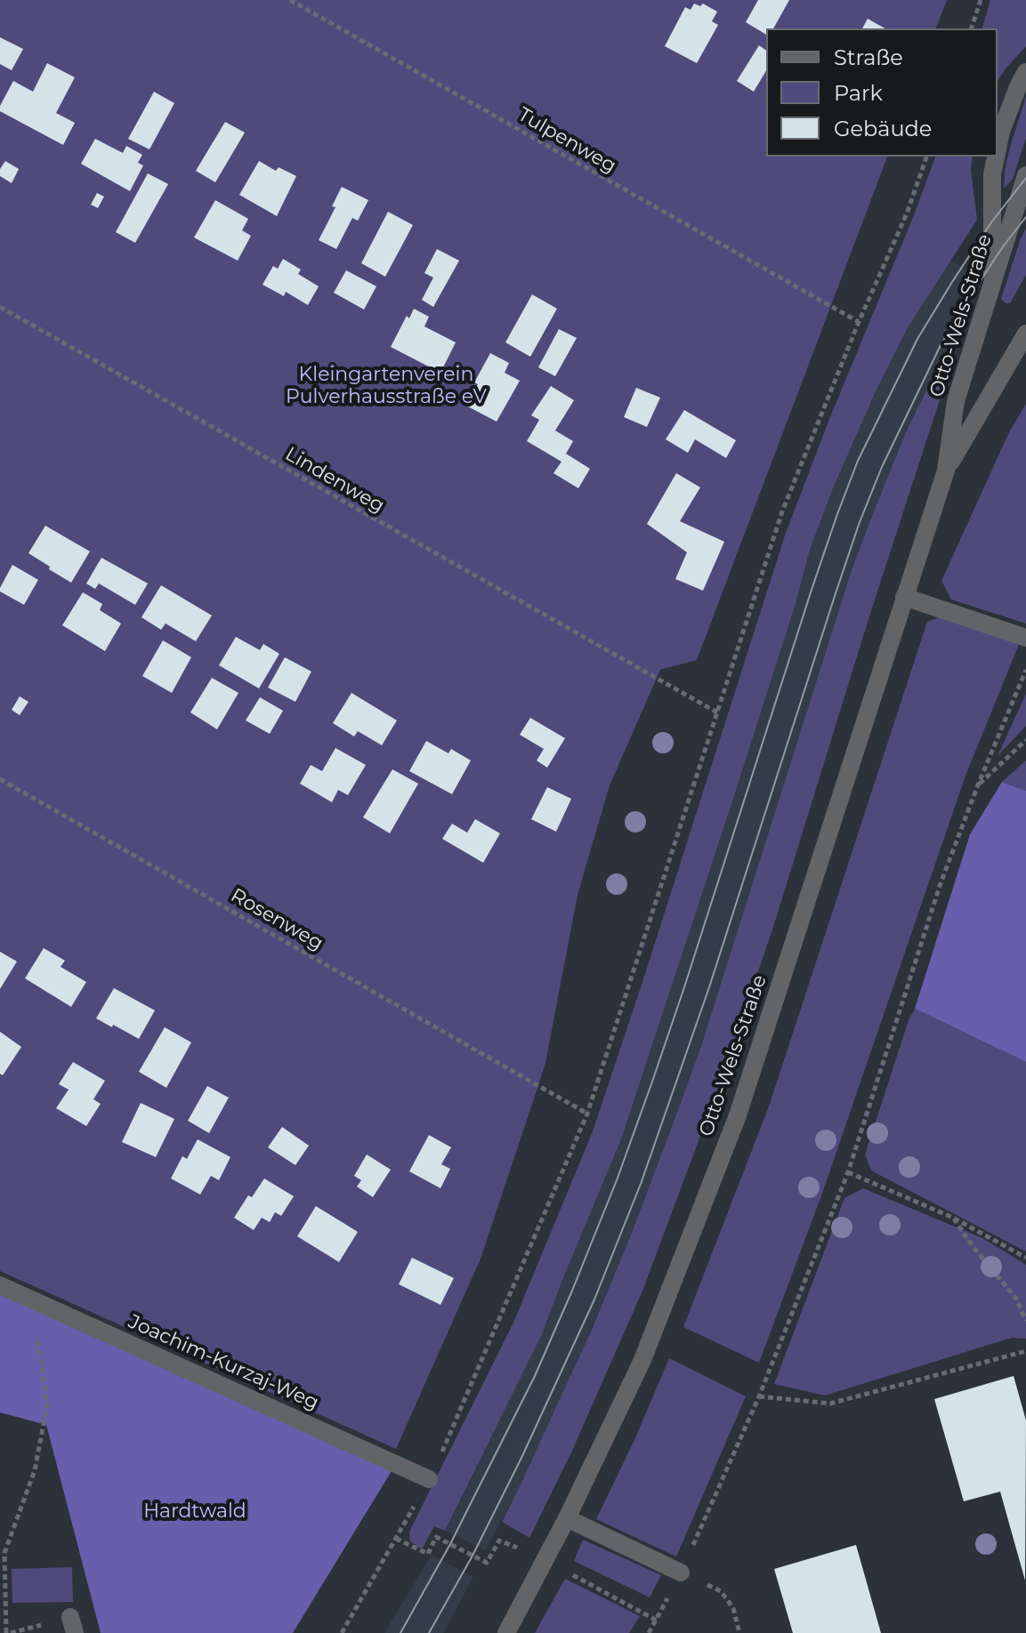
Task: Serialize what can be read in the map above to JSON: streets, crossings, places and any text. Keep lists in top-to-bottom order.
{
  "streets": {
    "street": ["Otto-Wels-Straße", "Joachim-Kurzaj-Weg"],
    "path": ["Tulpenweg", "Lindenweg", "Rosenweg"]
  },
  "parks": ["Kleingartenverein Pulverhausstraße eV", "Hardtwald"],
  "legend": ["Straße", "Park", "Gebäude"]
}
